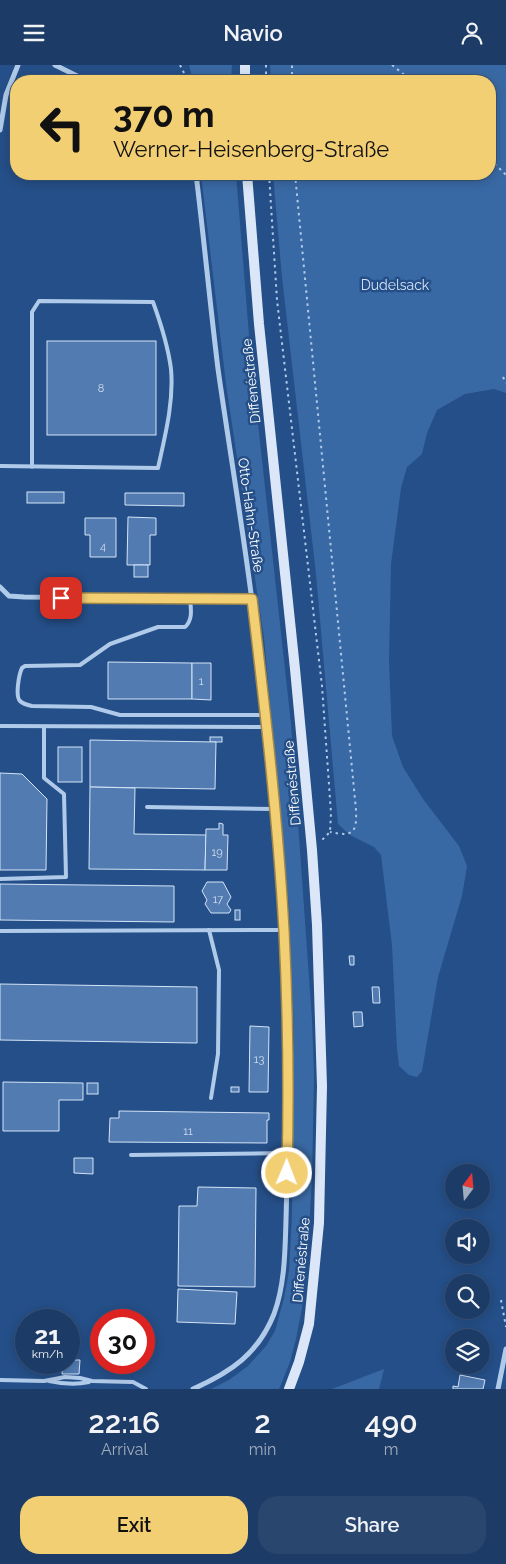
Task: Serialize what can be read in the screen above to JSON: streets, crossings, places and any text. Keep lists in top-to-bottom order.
{
  "streets": {
    "main road": ["Diffenéstraße"],
    "street": ["Otto-Hahn-Straße"]
  },
  "parks": ["Dudelsack"],
  "house_numbers": [
    "8",
    "4",
    "1",
    "19",
    "17",
    "13",
    "11"
  ],
  "north": "top",
  "page": {
    "header": "Navio",
    "turn": ["370 m", "Werner-Heisenberg-Straße"],
    "speed": "21 km/h",
    "limit": "30",
    "eta": [
      "22:16",
      "Arrival",
      "2",
      "min",
      "490",
      "m"
    ],
    "buttons": ["Exit", "Share"]
  }
}
